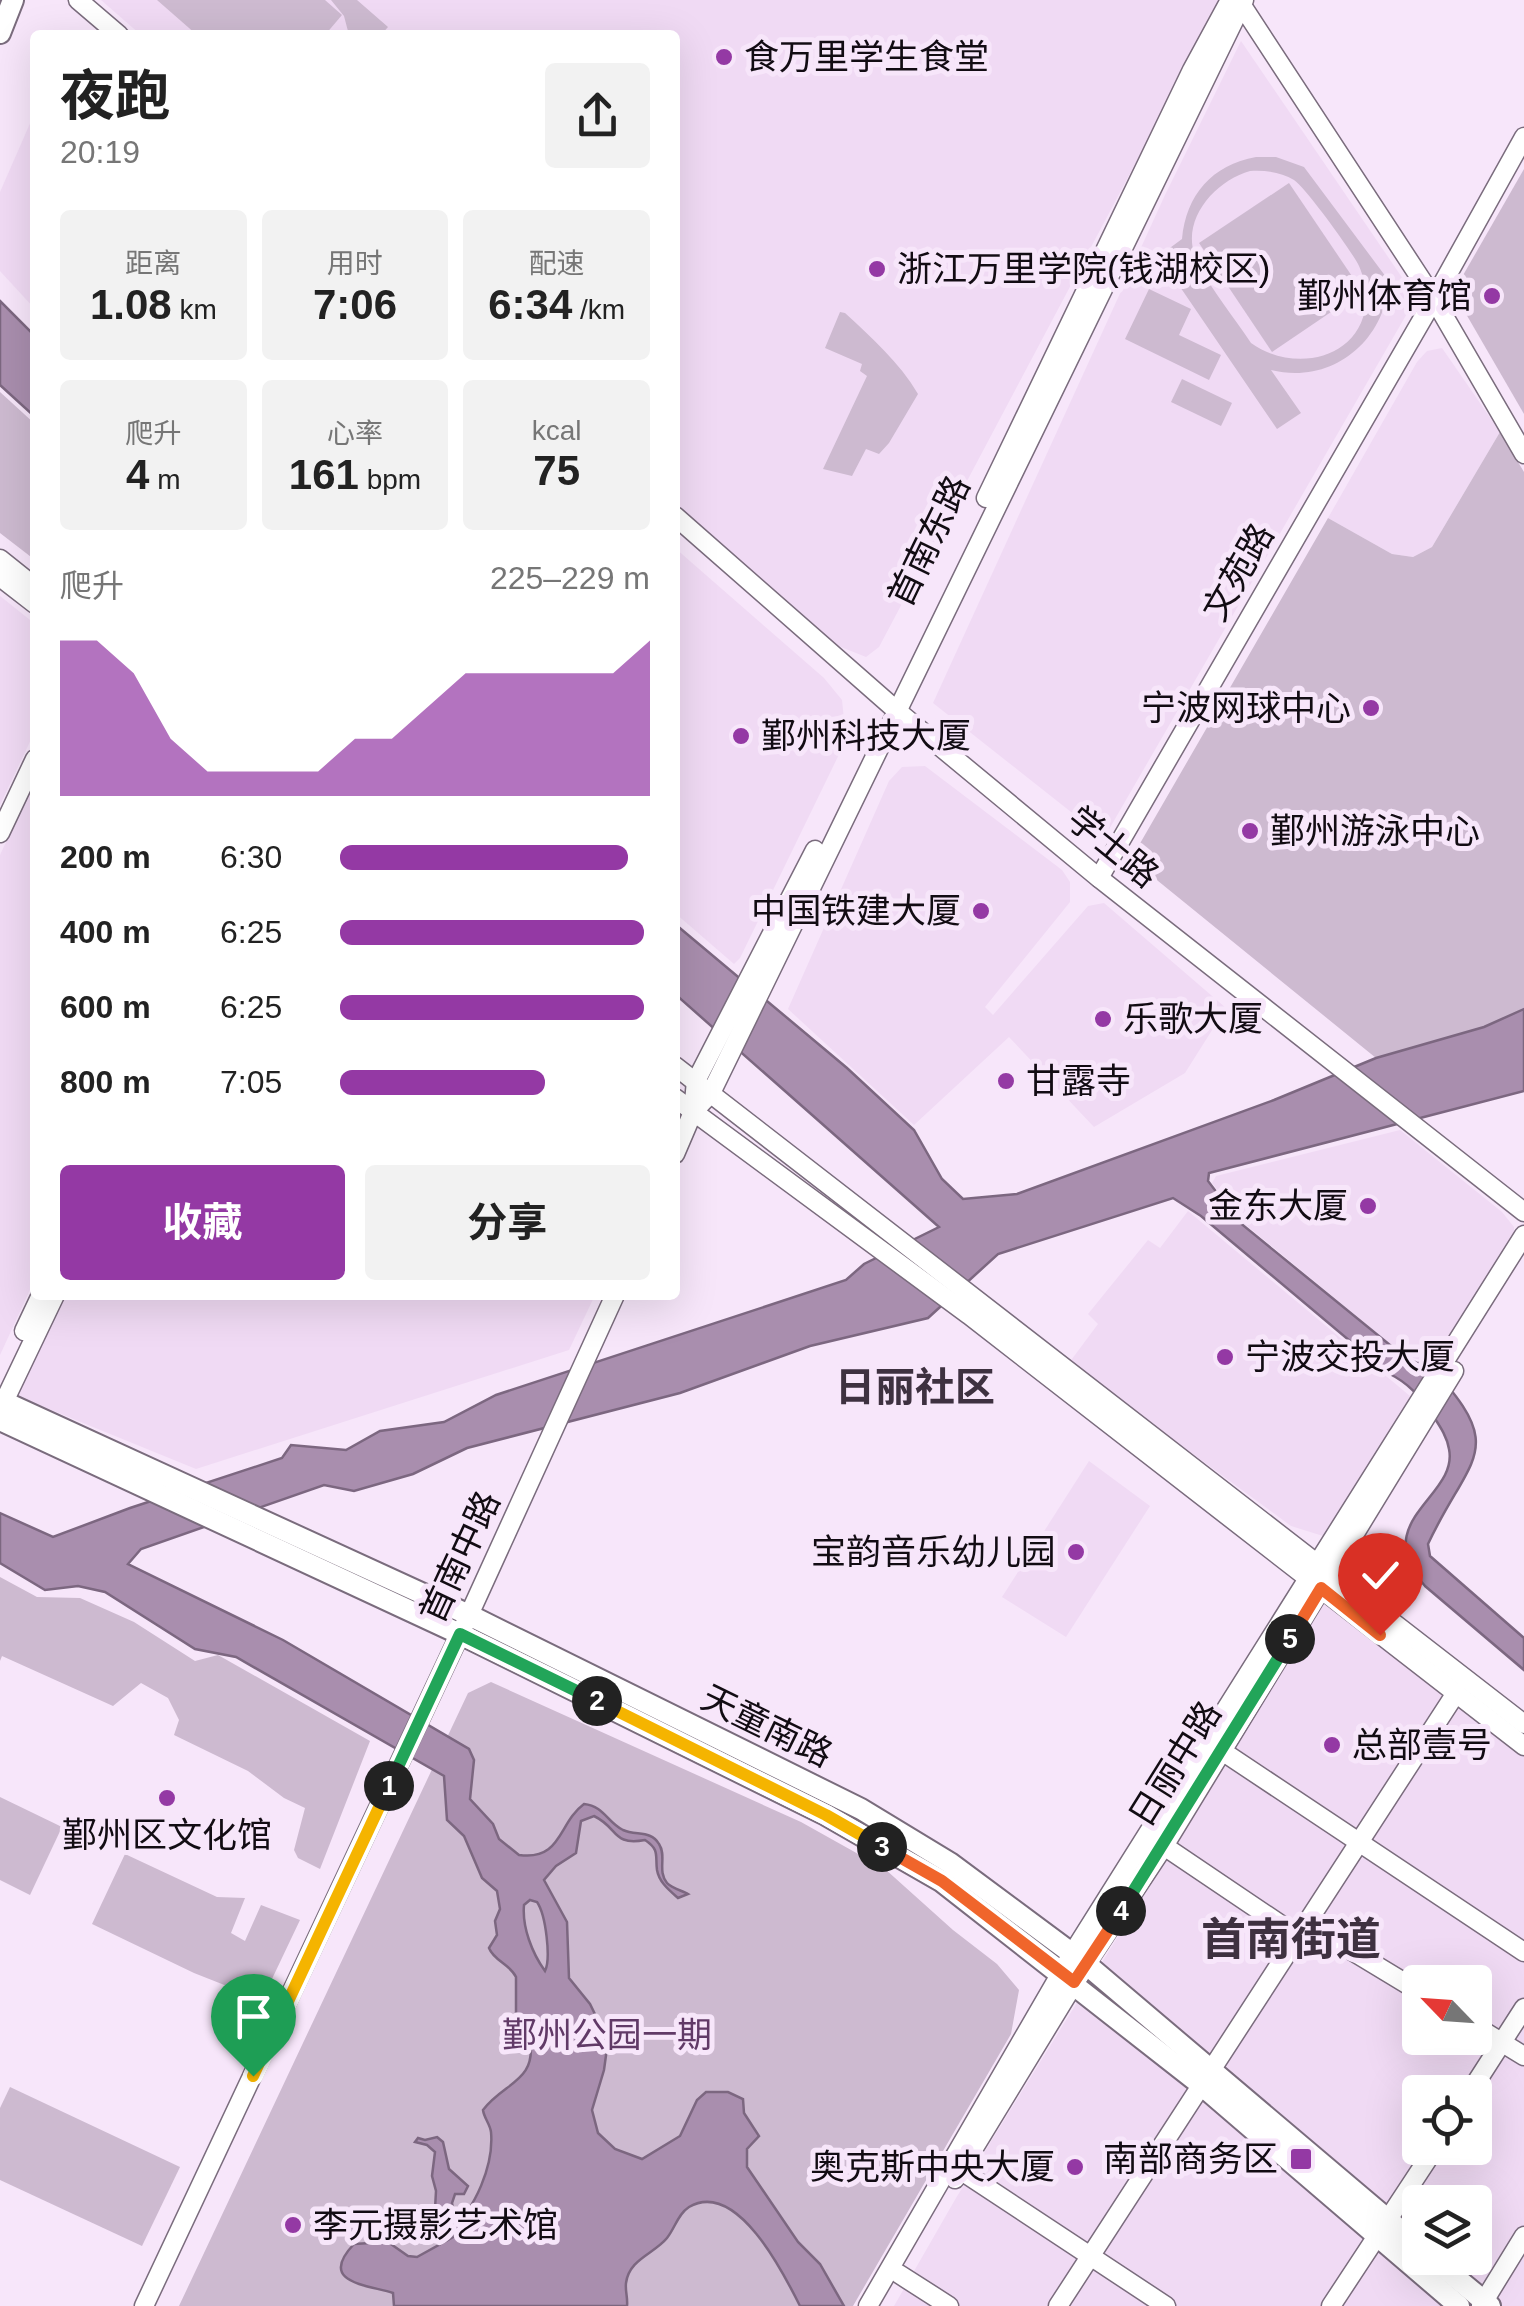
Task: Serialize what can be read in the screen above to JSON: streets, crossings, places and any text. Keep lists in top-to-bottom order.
{
  "streets": {
    "main road": [
      "首南东路",
      "文苑路",
      "学士路",
      "首南中路",
      "天童南路",
      "日丽中路"
    ]
  },
  "crossings": [
    ["首南东路", "学士路"],
    ["文苑路", "学士路"],
    ["首南中路", "天童南路"],
    ["天童南路", "日丽中路"]
  ],
  "districts": ["日丽社区", "首南街道"],
  "parks": ["鄞州公园一期"],
  "places": {
    "other": [
      "食万里学生食堂",
      "浙江万里学院(钱湖校区)",
      "鄞州体育馆",
      "宁波网球中心",
      "鄞州科技大厦",
      "鄞州游泳中心",
      "中国铁建大厦",
      "乐歌大厦",
      "甘露寺",
      "金东大厦",
      "宁波交投大厦",
      "宝韵音乐幼儿园",
      "总部壹号",
      "鄞州区文化馆",
      "奥克斯中央大厦",
      "李元摄影艺术馆"
    ],
    "transit": ["南部商务区"]
  },
  "north": "top left",
  "page": {
    "heading": ["夜跑", "20:19"],
    "stats": [
      ["距离", "1.08 km"],
      ["用时", "7:06"],
      ["配速", "6:34 /km"],
      ["爬升", "4 m"],
      ["心率", "161 bpm"],
      ["kcal", "75"]
    ],
    "chart": ["爬升", "225–229 m"],
    "list": [
      {
        "name": "200 m",
        "note": "6:30"
      },
      {
        "name": "400 m",
        "note": "6:25"
      },
      {
        "name": "600 m",
        "note": "6:25"
      },
      {
        "name": "800 m",
        "note": "7:05"
      }
    ],
    "buttons": ["收藏", "分享"],
    "pins": [
      "5",
      "2",
      "1",
      "3",
      "4"
    ]
  }
}
